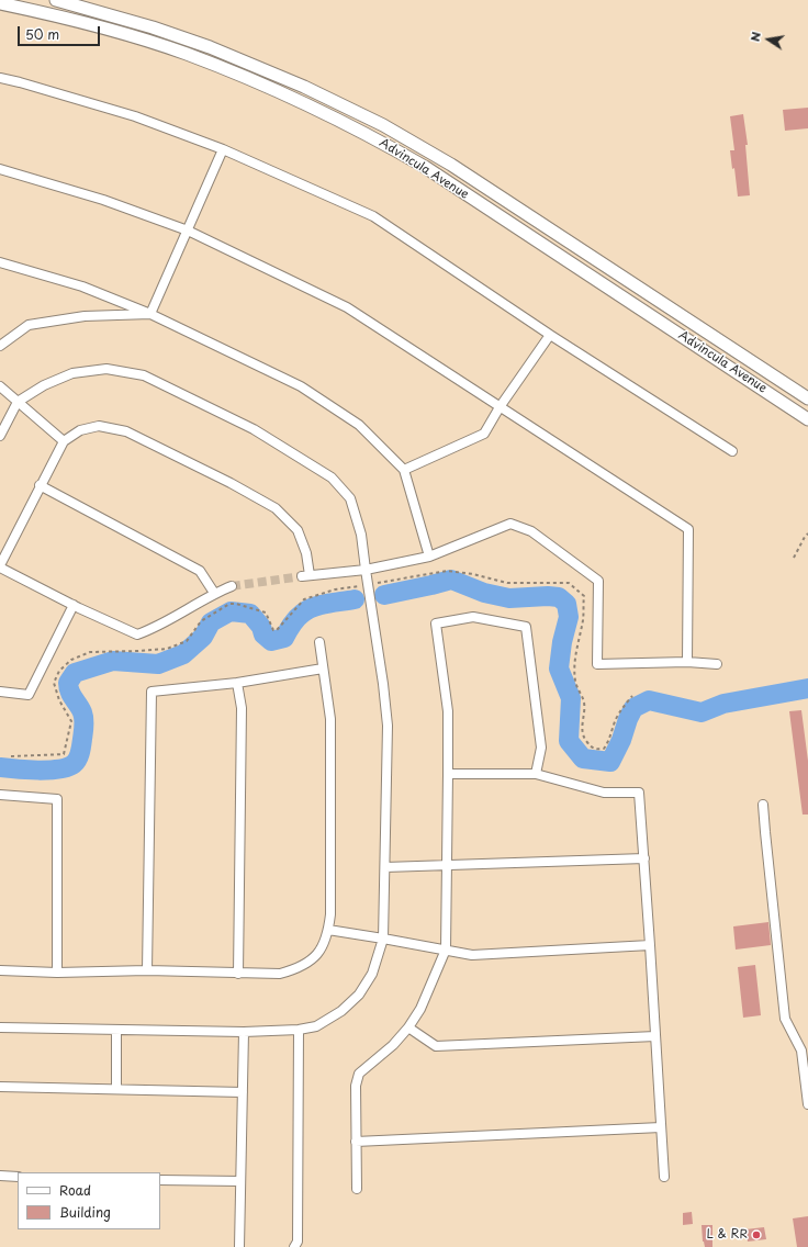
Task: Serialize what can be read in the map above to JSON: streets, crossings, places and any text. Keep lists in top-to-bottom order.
{
  "streets": {
    "main road": ["Advincula Avenue"]
  },
  "places": ["L & RR"],
  "legend": ["Road", "Building"],
  "scale_bar": "50 m",
  "north": "left"
}
